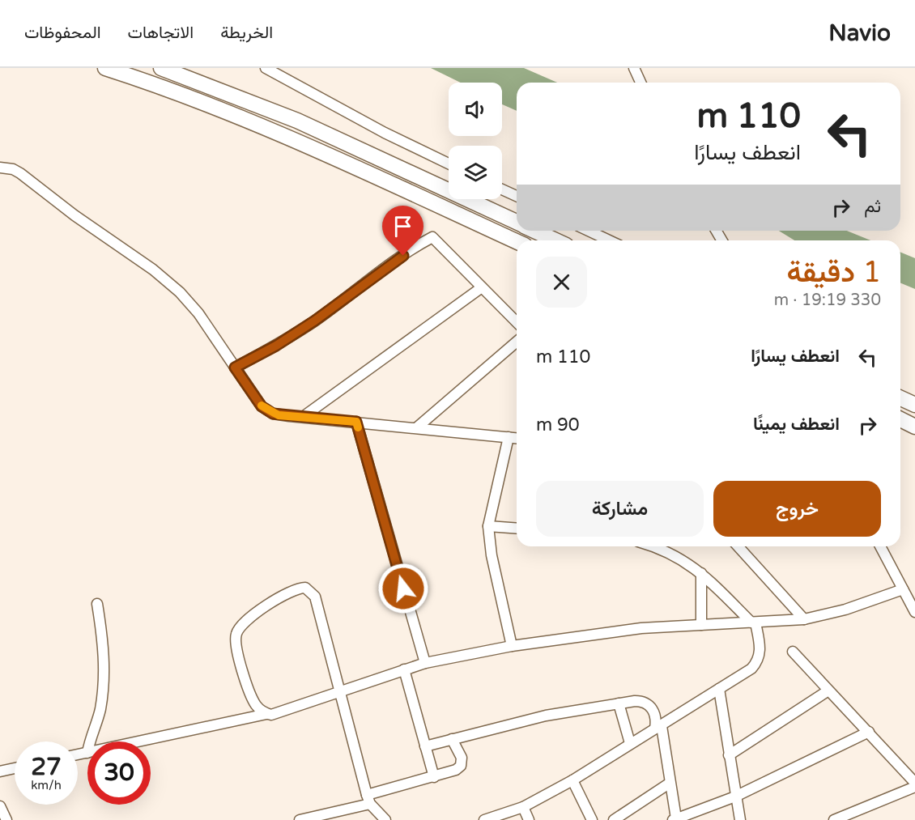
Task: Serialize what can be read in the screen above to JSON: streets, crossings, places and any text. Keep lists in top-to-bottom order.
{
  "page": {
    "header": "Navio",
    "nav": ["الخريطة", "الاتجاهات", "المحفوظات"],
    "turn": ["110 m", "انعطف يسارًا"],
    "then": "ثم",
    "heading": ["1 دقيقة", "330 m · 19:19"],
    "list": [
      {
        "name": "انعطف يسارًا",
        "value": "110 m"
      },
      {
        "name": "انعطف يمينًا",
        "value": "90 m"
      }
    ],
    "buttons": ["خروج", "مشاركة"],
    "speed": "27 km/h",
    "limit": "30"
  }
}
